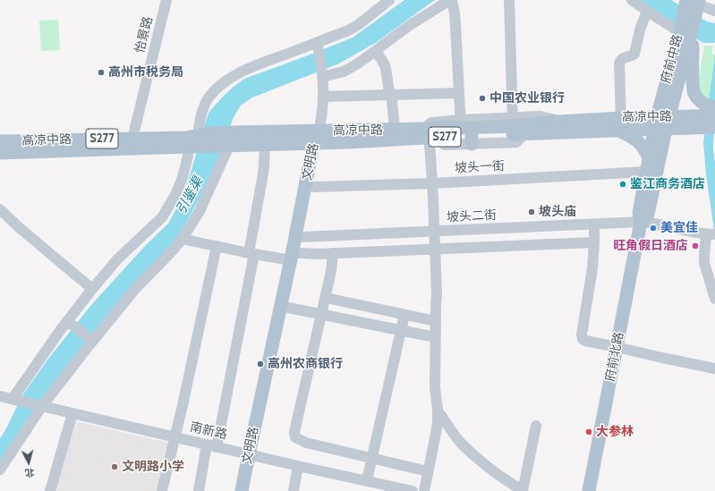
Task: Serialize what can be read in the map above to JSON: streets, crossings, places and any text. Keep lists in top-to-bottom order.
{
  "streets": {
    "main road": [
      "府前中路",
      "高凉中路",
      "S277",
      "文明路",
      "府前北路"
    ],
    "street": [
      "怡景路",
      "坡头一街",
      "坡头二街",
      "南新路"
    ]
  },
  "crossings": [
    ["怡景路", "高凉中路"],
    ["府前中路", "高凉中路"],
    ["府前中路", "府前北路"],
    ["高凉中路", "文明路"],
    ["高凉中路", "府前北路"],
    ["文明路", "坡头一街"],
    ["文明路", "坡头二街"],
    ["文明路", "南新路"],
    ["坡头一街", "府前北路"],
    ["坡头二街", "府前北路"]
  ],
  "water": ["引鉴渠"],
  "places": [
    "高州市税务局",
    "中国农业银行",
    "鉴江商务酒店",
    "坡头庙",
    "美宜佳",
    "旺角假日酒店",
    "高州农商银行",
    "大参林",
    "文明路小学"
  ],
  "north": "bottom"
}
